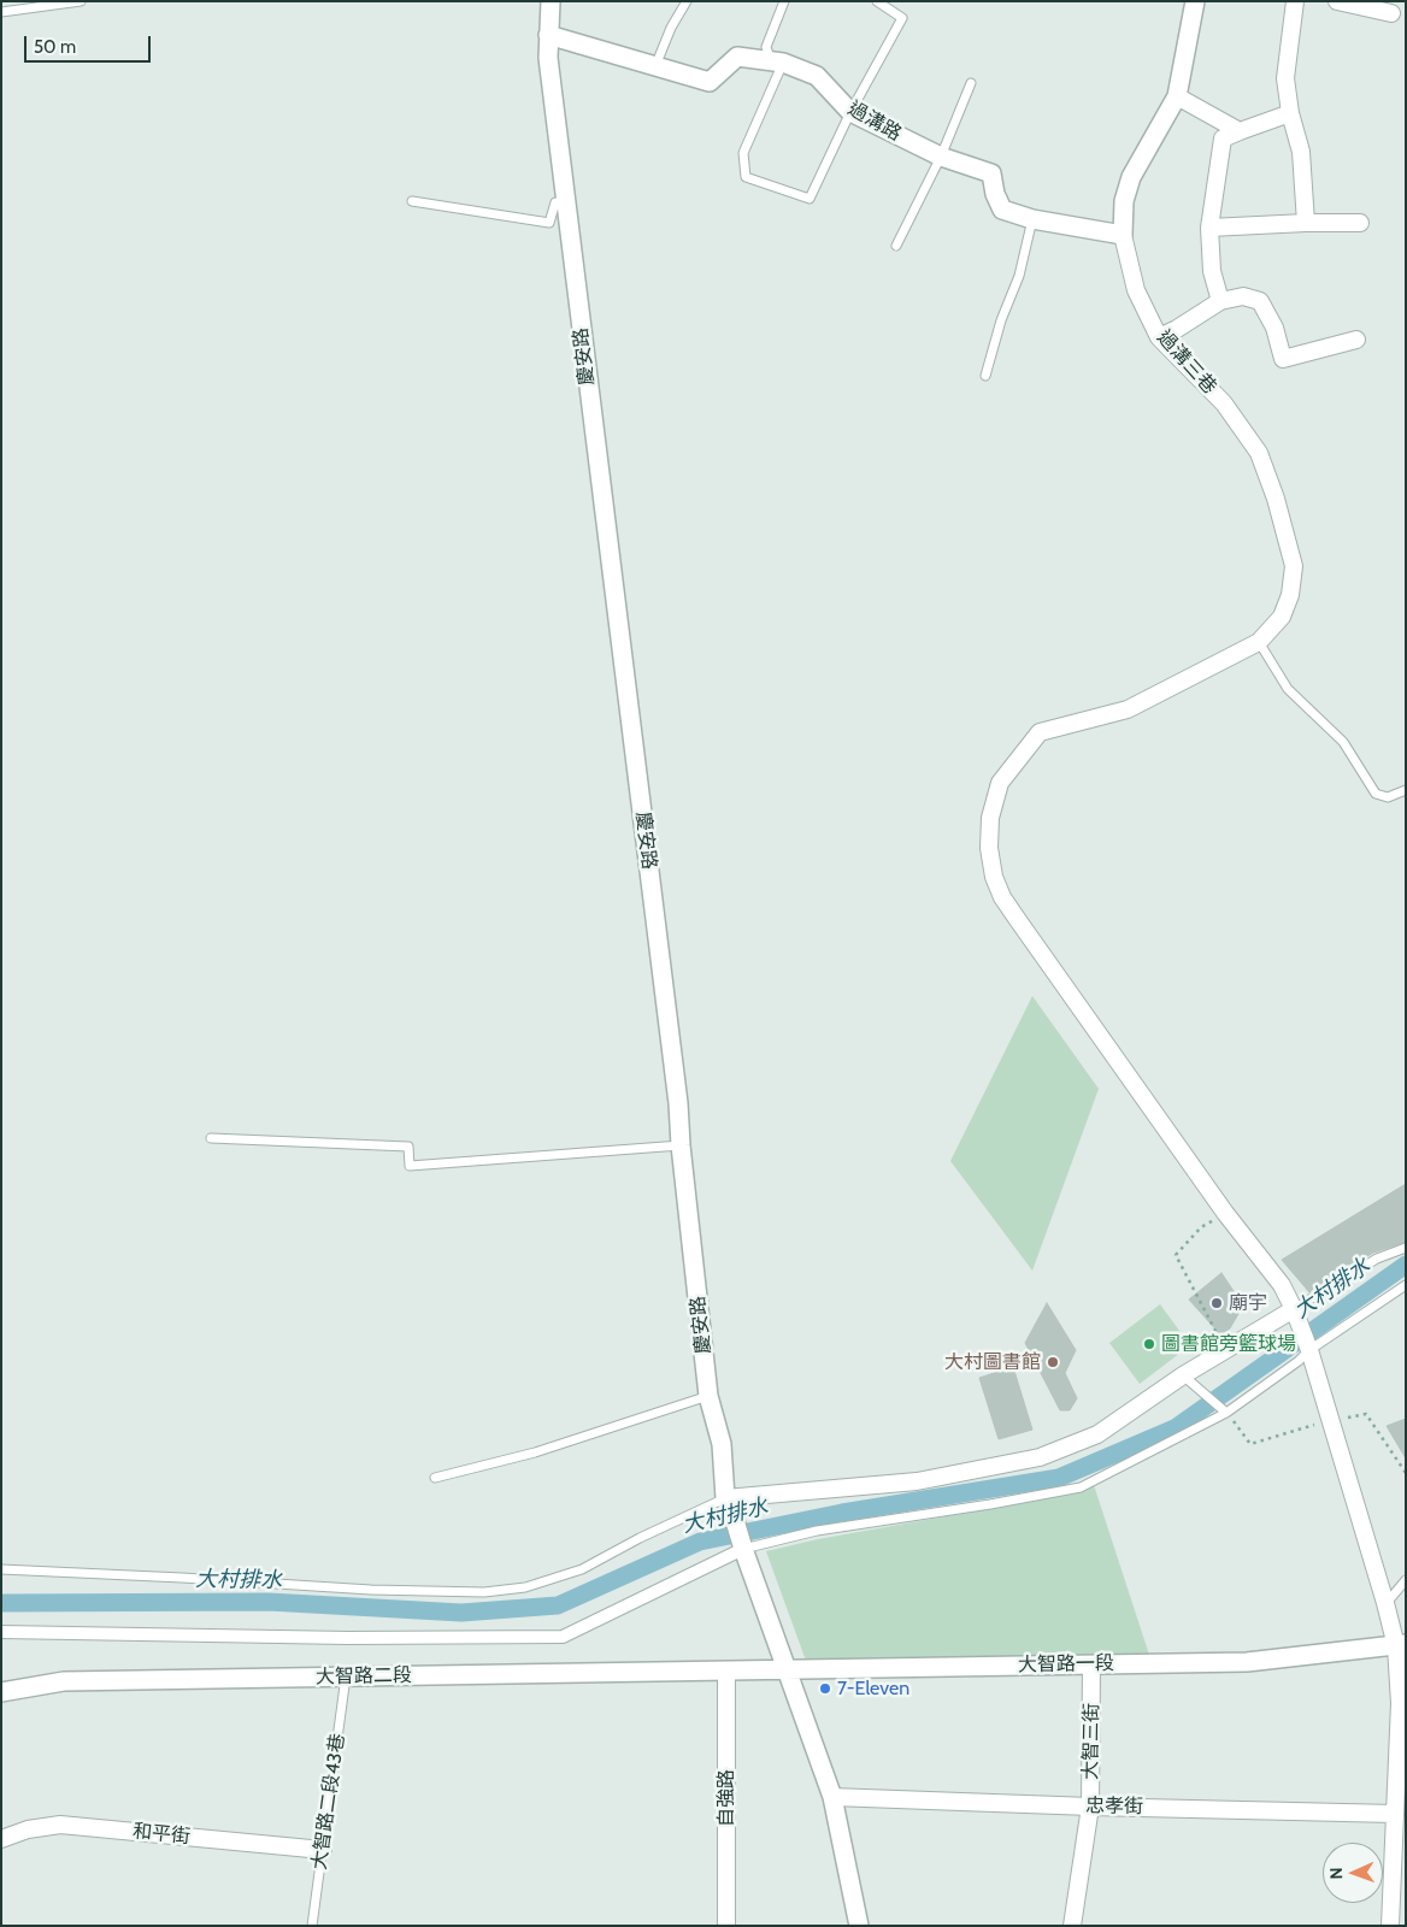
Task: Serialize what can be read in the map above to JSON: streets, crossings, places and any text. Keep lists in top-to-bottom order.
{
  "streets": {
    "street": [
      "過溝路",
      "慶安路",
      "過溝三巷",
      "大智路一段",
      "大智路二段",
      "大智三街",
      "自強路",
      "忠孝街",
      "和平街"
    ],
    "lane": ["大智路二段43巷"]
  },
  "crossings": [
    ["過溝路", "慶安路"],
    ["過溝路", "過溝三巷"],
    ["慶安路", "大智路一段"],
    ["慶安路", "忠孝街"],
    ["過溝三巷", "大智路一段"],
    ["過溝三巷", "忠孝街"],
    ["大智路一段", "大智路二段"],
    ["大智路一段", "大智三街"],
    ["大智路一段", "自強路"],
    ["大智路二段", "自強路"],
    ["大智路二段", "大智路二段43巷"],
    ["大智三街", "忠孝街"],
    ["大智路二段43巷", "和平街"]
  ],
  "water": ["大村排水"],
  "places": [
    "廟宇",
    "圖書館旁籃球場",
    "大村圖書館",
    "7-Eleven"
  ],
  "scale_bar": "50 m",
  "north": "left"
}
